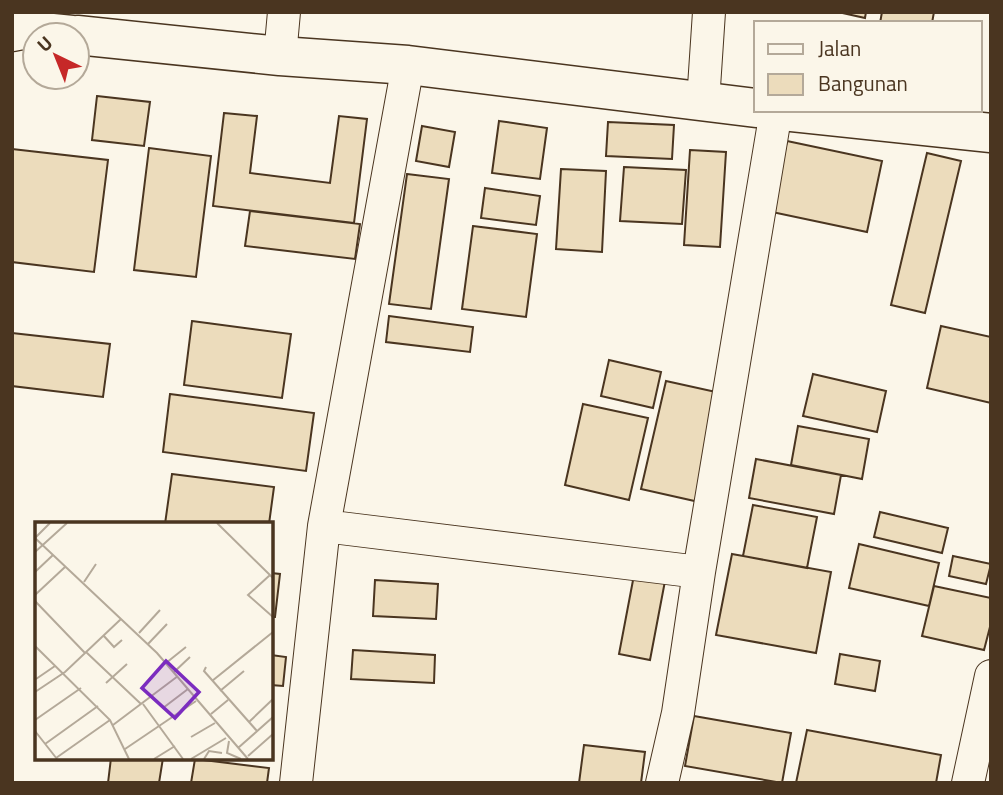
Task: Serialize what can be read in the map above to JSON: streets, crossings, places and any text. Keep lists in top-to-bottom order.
{
  "legend": ["Jalan", "Bangunan"],
  "north": "top left"
}
